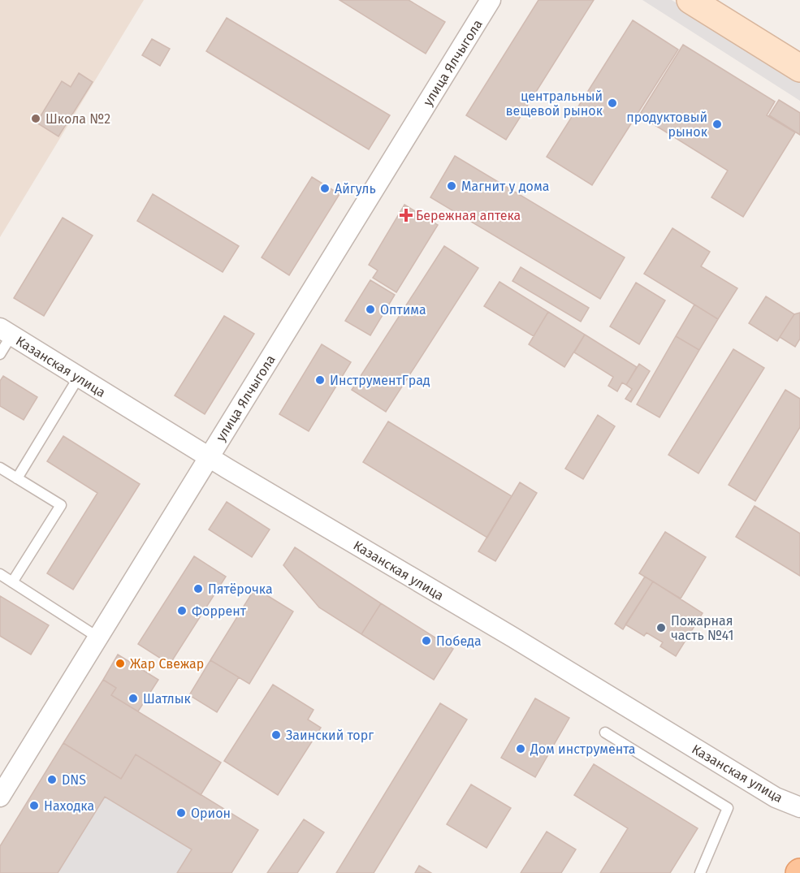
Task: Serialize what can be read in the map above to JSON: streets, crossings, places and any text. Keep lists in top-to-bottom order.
{
  "streets": {
    "street": ["улица Ялчыгола", "Казанская улица"]
  },
  "crossings": [
    ["улица Ялчыгола", "Казанская улица"]
  ],
  "places": {
    "other": [
      "центральный вещевой рынок",
      "Школа №2",
      "продуктовый рынок",
      "Магнит у дома",
      "Айгуль",
      "Оптима",
      "ИнструментГрад",
      "Пятёрочка",
      "Форрент",
      "Пожарная часть №41",
      "Победа",
      "Жар Свежар",
      "Шатлык",
      "Заинский торг",
      "Дом инструмента",
      "DNS",
      "Находка",
      "Орион"
    ],
    "health": ["Бережная аптека"]
  }
}
